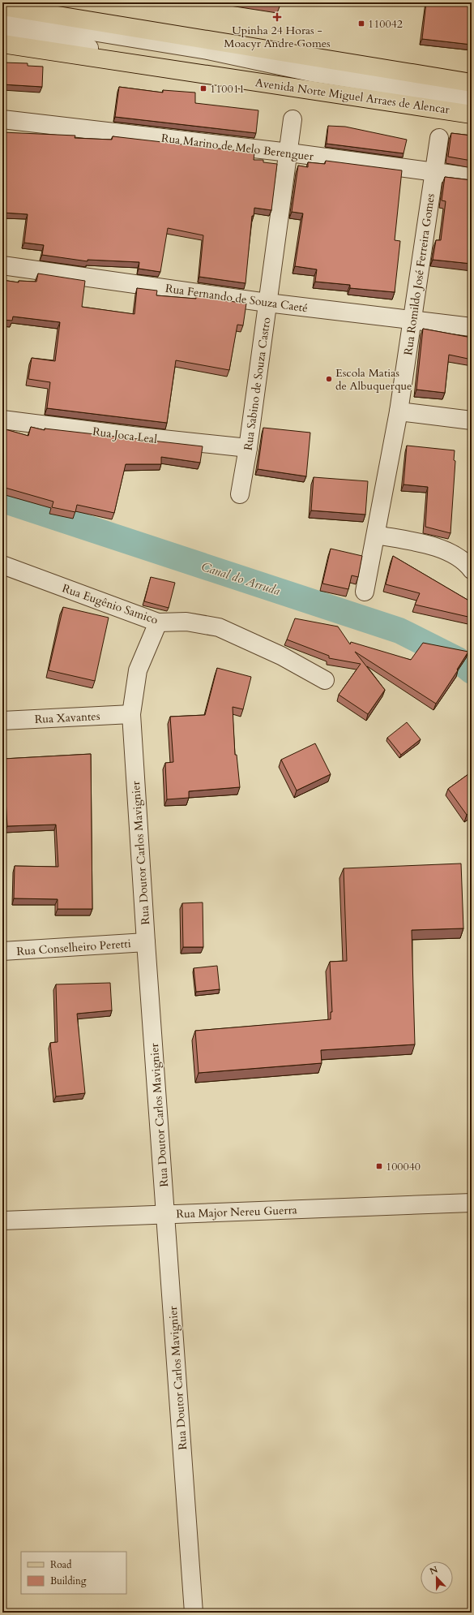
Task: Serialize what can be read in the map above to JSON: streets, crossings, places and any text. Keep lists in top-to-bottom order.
{
  "streets": {
    "main road": ["Avenida Norte Miguel Arraes de Alencar"],
    "street": [
      "Rua Marino de Melo Berenguer",
      "Rua Romildo José Ferreira Gomes",
      "Rua Fernando de Souza Caeté",
      "Rua Sabino de Souza Castro",
      "Rua Joca Leal",
      "Rua Eugênio Samico",
      "Rua Xavantes",
      "Rua Doutor Carlos Mavignier",
      "Rua Conselheiro Peretti",
      "Rua Major Nereu Guerra"
    ]
  },
  "crossings": [
    ["Rua Marino de Melo Berenguer", "Rua Romildo José Ferreira Gomes"],
    ["Rua Marino de Melo Berenguer", "Rua Sabino de Souza Castro"],
    ["Rua Romildo José Ferreira Gomes", "Rua Fernando de Souza Caeté"],
    ["Rua Fernando de Souza Caeté", "Rua Sabino de Souza Castro"],
    ["Rua Sabino de Souza Castro", "Rua Joca Leal"],
    ["Rua Eugênio Samico", "Rua Doutor Carlos Mavignier"],
    ["Rua Xavantes", "Rua Doutor Carlos Mavignier"],
    ["Rua Doutor Carlos Mavignier", "Rua Conselheiro Peretti"],
    ["Rua Doutor Carlos Mavignier", "Rua Major Nereu Guerra"]
  ],
  "water": ["Canal do Arruda"],
  "places": {
    "health": ["Upinha 24 Horas - Moacyr Andre Gomes"],
    "transit": ["110042", "110011", "100040"],
    "other": ["Escola Matias de Albuquerque"]
  },
  "legend": ["Road", "Building"],
  "north": "top"
}
